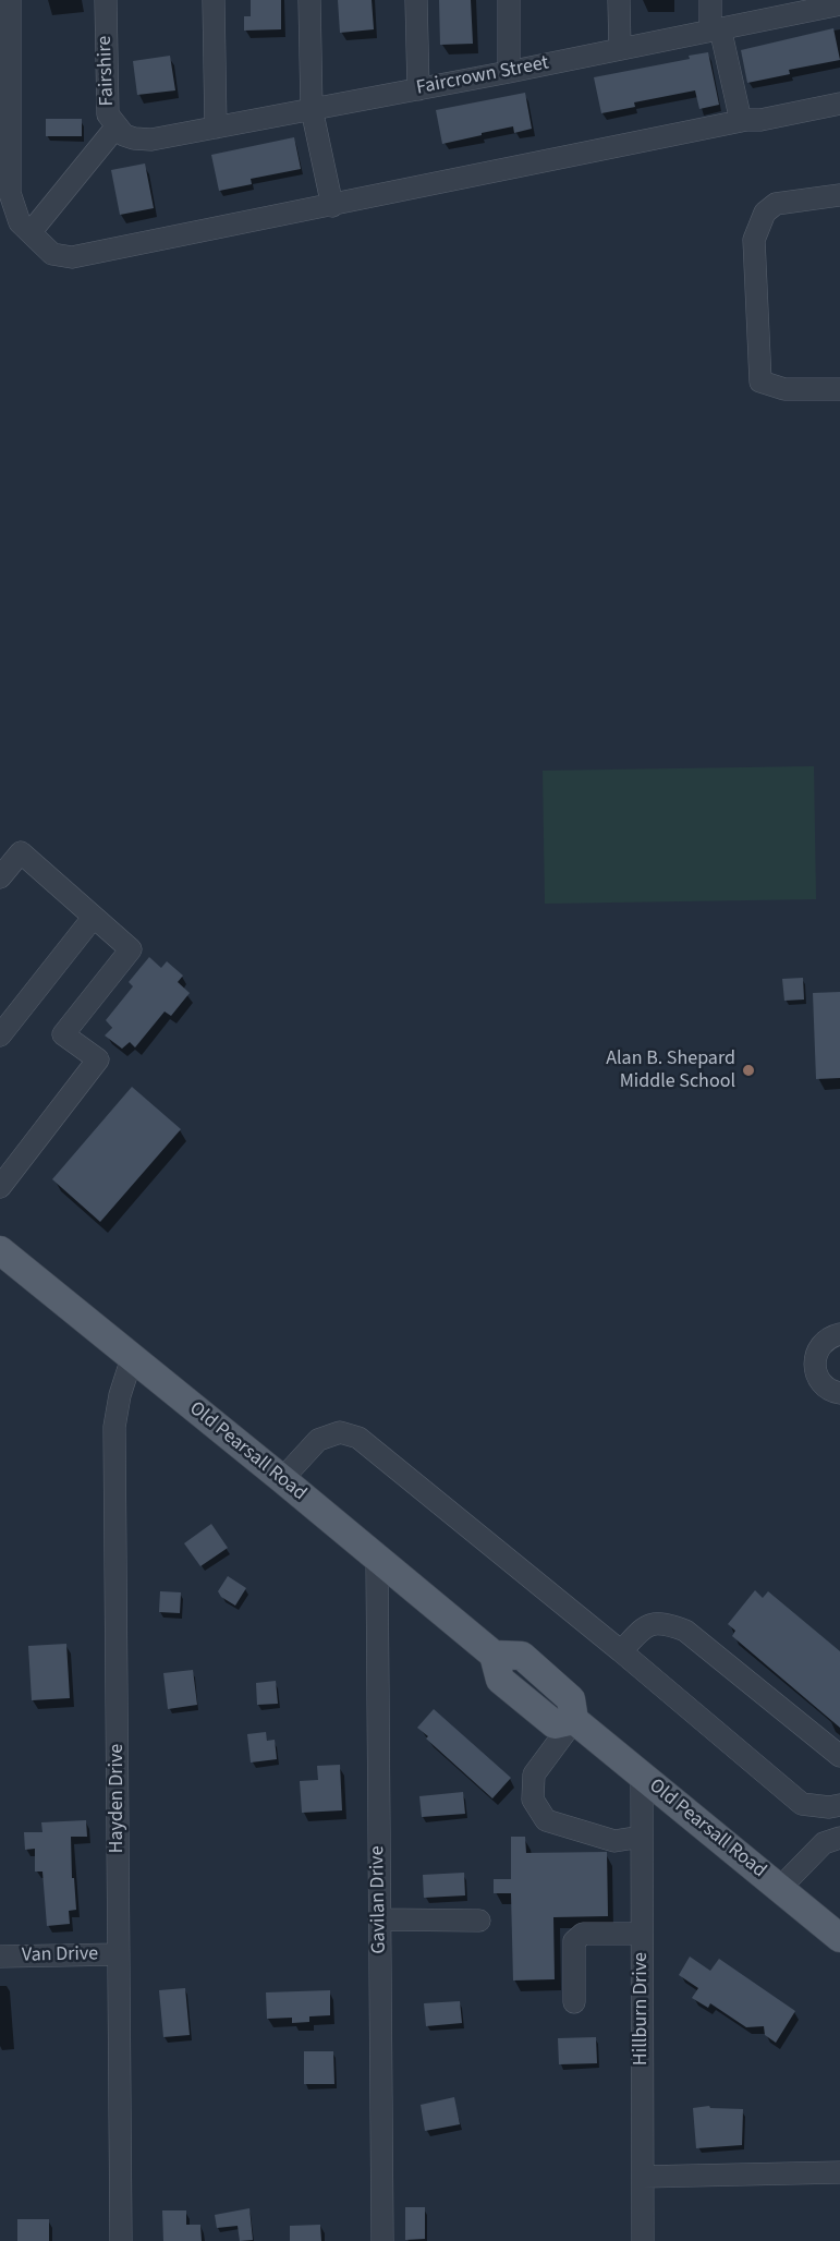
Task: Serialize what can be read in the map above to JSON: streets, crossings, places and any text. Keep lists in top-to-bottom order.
{
  "streets": {
    "main road": ["Old Pearsall Road"],
    "street": [
      "Fairshire",
      "Faircrown Street",
      "Hayden Drive",
      "Gavilan Drive",
      "Van Drive",
      "Hillburn Drive"
    ]
  },
  "crossings": [
    ["Fairshire", "Faircrown Street"],
    ["Old Pearsall Road", "Hayden Drive"],
    ["Old Pearsall Road", "Gavilan Drive"],
    ["Old Pearsall Road", "Hillburn Drive"],
    ["Hayden Drive", "Van Drive"]
  ],
  "places": ["Alan B. Shepard Middle School"]
}
